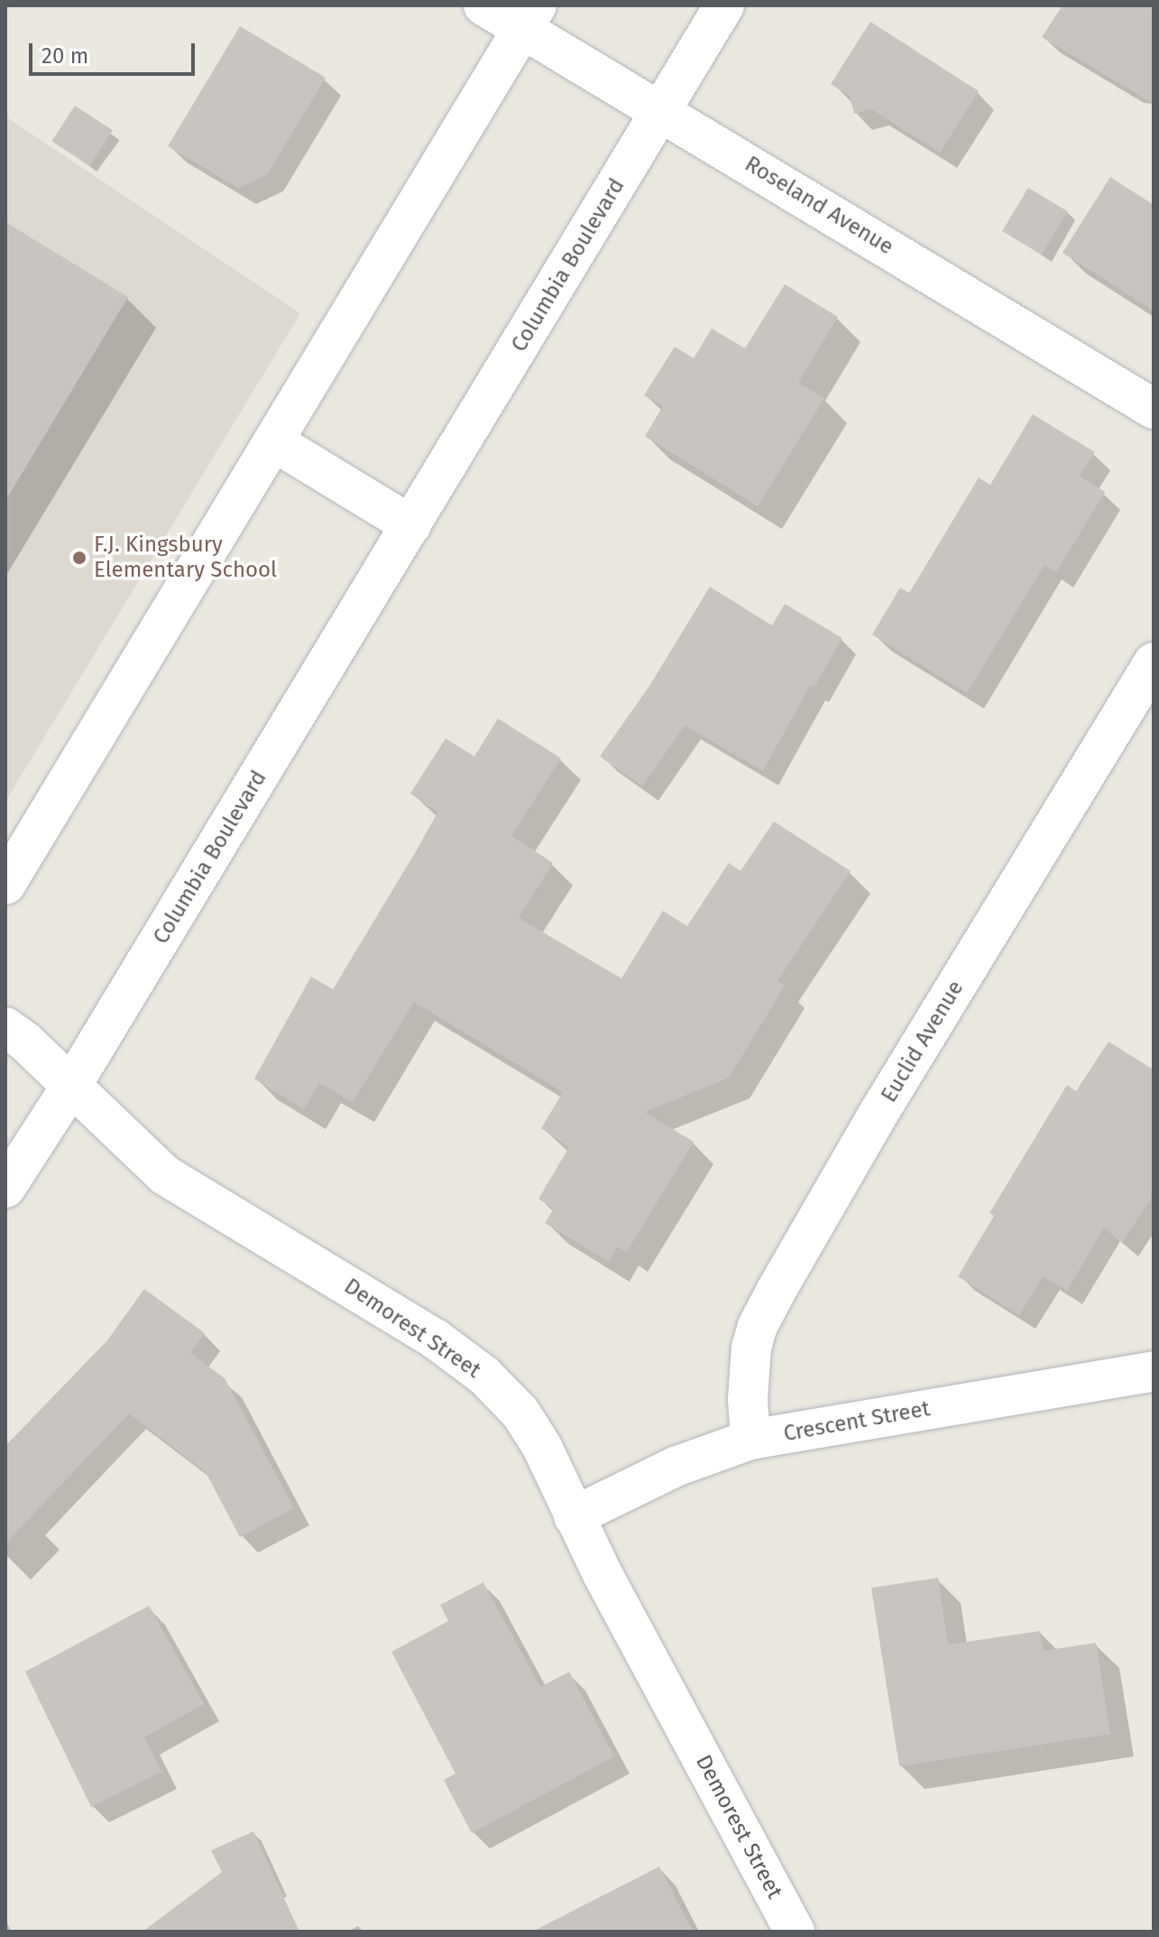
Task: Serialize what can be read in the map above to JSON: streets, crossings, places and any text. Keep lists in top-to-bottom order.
{
  "streets": {
    "street": [
      "Roseland Avenue",
      "Columbia Boulevard",
      "Euclid Avenue",
      "Demorest Street",
      "Crescent Street"
    ]
  },
  "crossings": [
    ["Roseland Avenue", "Columbia Boulevard"],
    ["Columbia Boulevard", "Demorest Street"],
    ["Euclid Avenue", "Crescent Street"],
    ["Demorest Street", "Crescent Street"]
  ],
  "places": ["F.J. Kingsbury Elementary School"],
  "scale_bar": "20 m"
}
